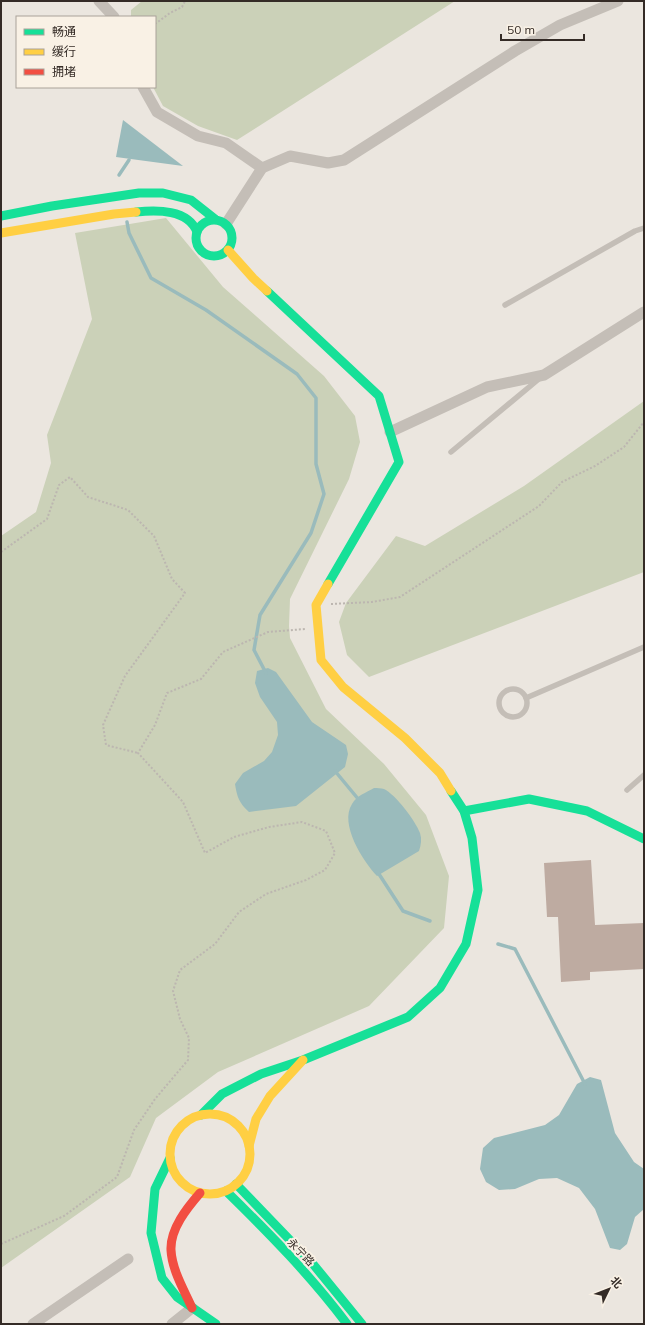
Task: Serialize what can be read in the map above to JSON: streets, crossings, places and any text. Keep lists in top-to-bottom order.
{
  "streets": {
    "street": ["永宁路"]
  },
  "legend": ["畅通", "缓行", "拥堵"],
  "scale_bar": "50 m",
  "north": "top right"
}
